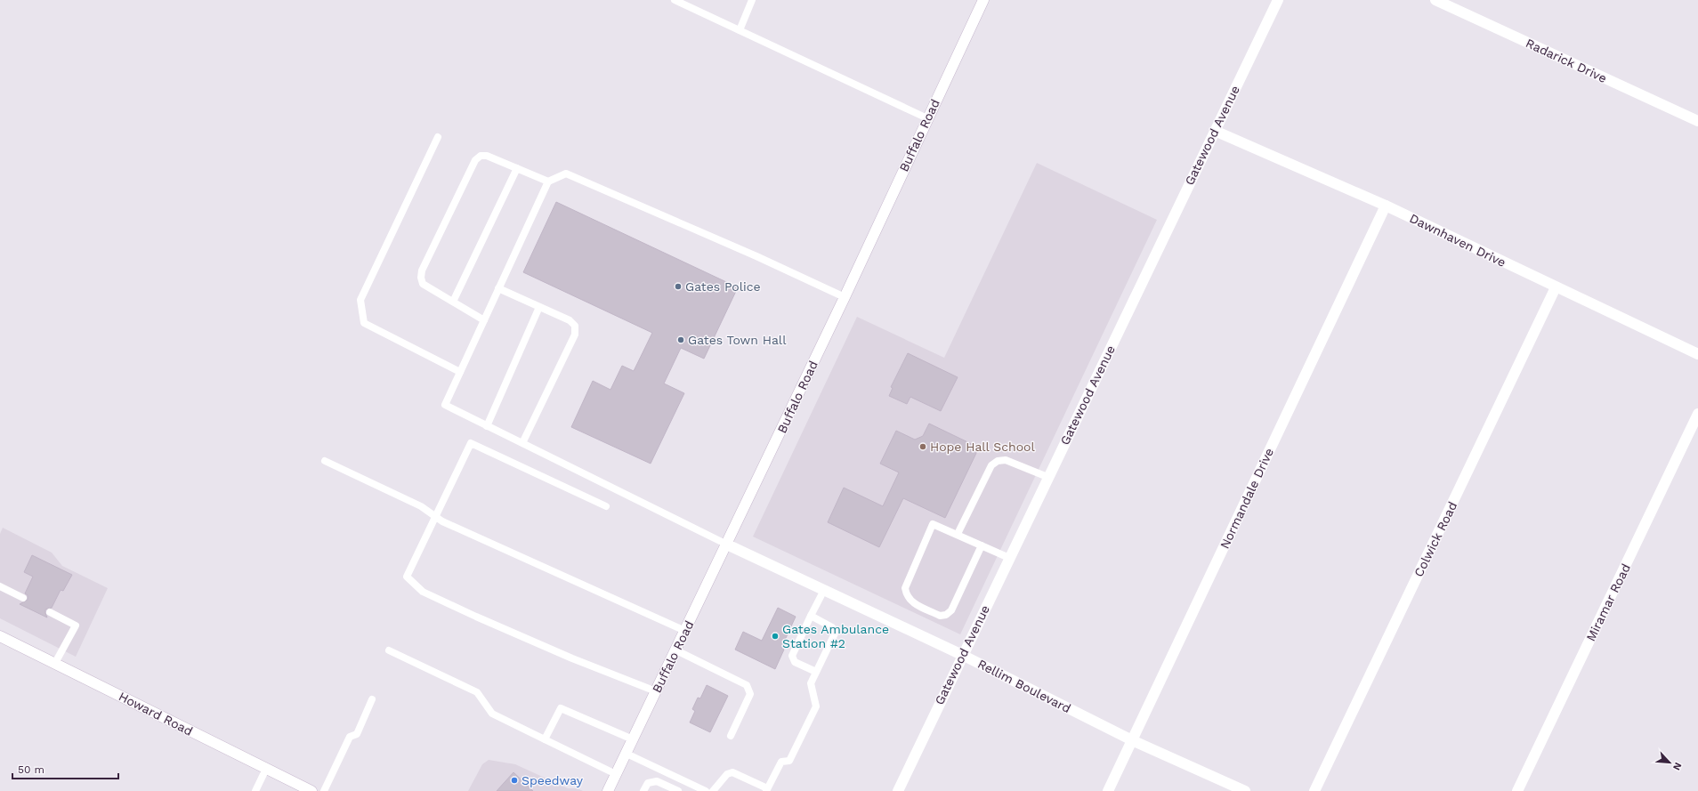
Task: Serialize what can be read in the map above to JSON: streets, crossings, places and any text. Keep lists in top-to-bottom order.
{
  "streets": {
    "street": [
      "Radarick Drive",
      "Buffalo Road",
      "Gatewood Avenue",
      "Dawnhaven Drive",
      "Normandale Drive",
      "Colwick Road",
      "Miramar Road",
      "Rellim Boulevard",
      "Howard Road"
    ]
  },
  "crossings": [
    ["Buffalo Road", "Rellim Boulevard"],
    ["Gatewood Avenue", "Dawnhaven Drive"],
    ["Gatewood Avenue", "Rellim Boulevard"],
    ["Dawnhaven Drive", "Normandale Drive"],
    ["Dawnhaven Drive", "Colwick Road"],
    ["Normandale Drive", "Rellim Boulevard"]
  ],
  "places": [
    "Gates Police",
    "Gates Town Hall",
    "Hope Hall School",
    "Gates Ambulance Station #2",
    "Speedway"
  ],
  "scale_bar": "50 m",
  "north": "bottom right"
}
